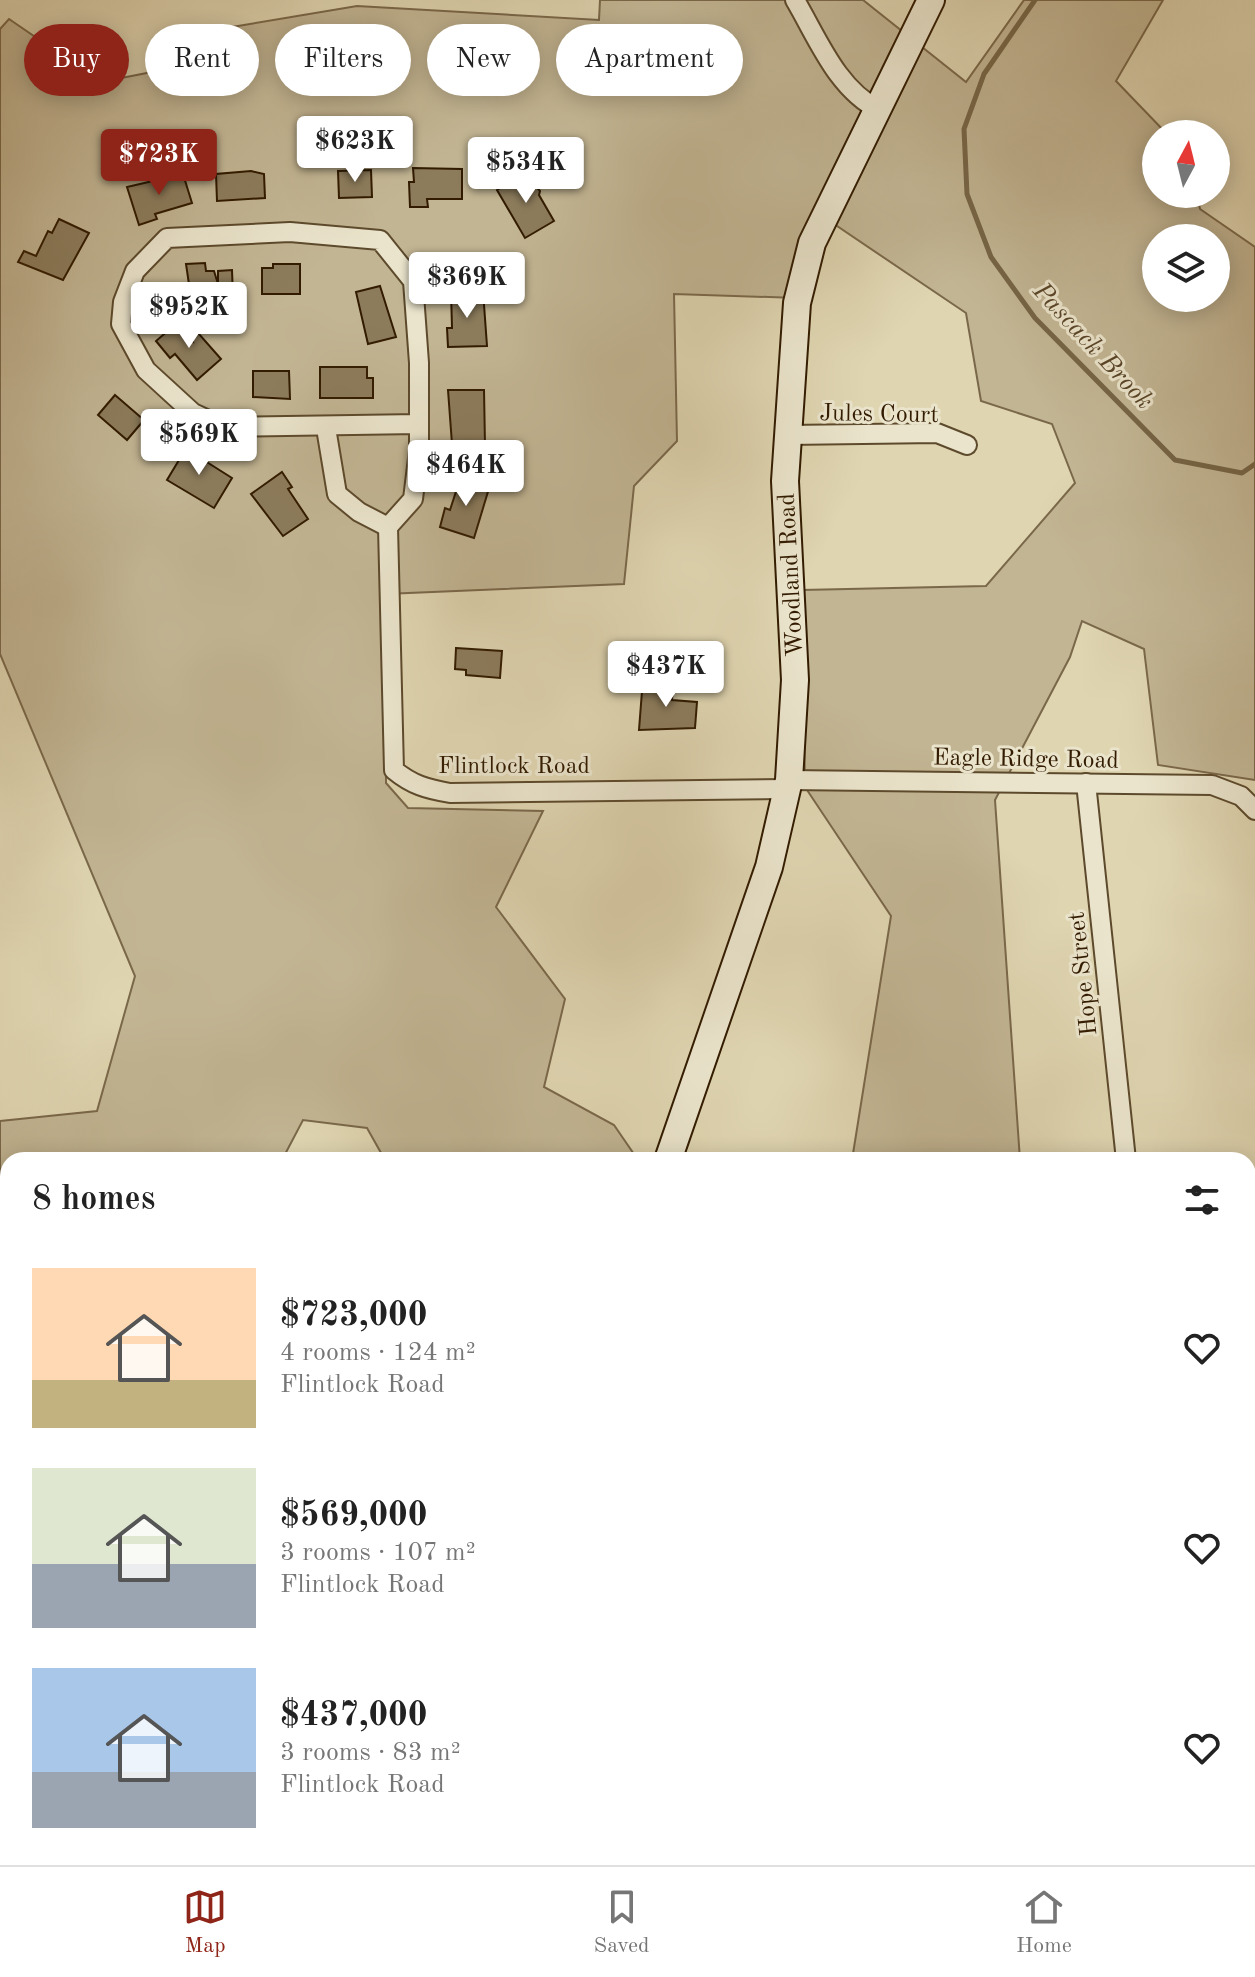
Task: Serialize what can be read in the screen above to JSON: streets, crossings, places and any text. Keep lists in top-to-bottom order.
{
  "streets": {
    "street": [
      "Jules Court",
      "Woodland Road",
      "Eagle Ridge Road",
      "Flintlock Road",
      "Hope Street"
    ]
  },
  "crossings": [
    ["Jules Court", "Woodland Road"],
    ["Woodland Road", "Eagle Ridge Road"],
    ["Woodland Road", "Flintlock Road"],
    ["Eagle Ridge Road", "Flintlock Road"],
    ["Eagle Ridge Road", "Hope Street"]
  ],
  "water": ["Pascack Brook"],
  "north": "top",
  "page": {
    "chip": [
      "Buy",
      "Rent",
      "Filters",
      "New",
      "Apartment"
    ],
    "price": [
      "$623K",
      "$723K",
      "$534K",
      "$369K",
      "$952K",
      "$569K",
      "$464K",
      "$437K"
    ],
    "heading": "8 homes",
    "list": [
      {
        "name": "$723,000",
        "note": "4 rooms · 124 m² · Flintlock Road"
      },
      {
        "name": "$569,000",
        "note": "3 rooms · 107 m² · Flintlock Road"
      },
      {
        "name": "$437,000",
        "note": "3 rooms · 83 m² · Flintlock Road"
      }
    ],
    "tabs": ["Map", "Saved", "Home"]
  }
}
